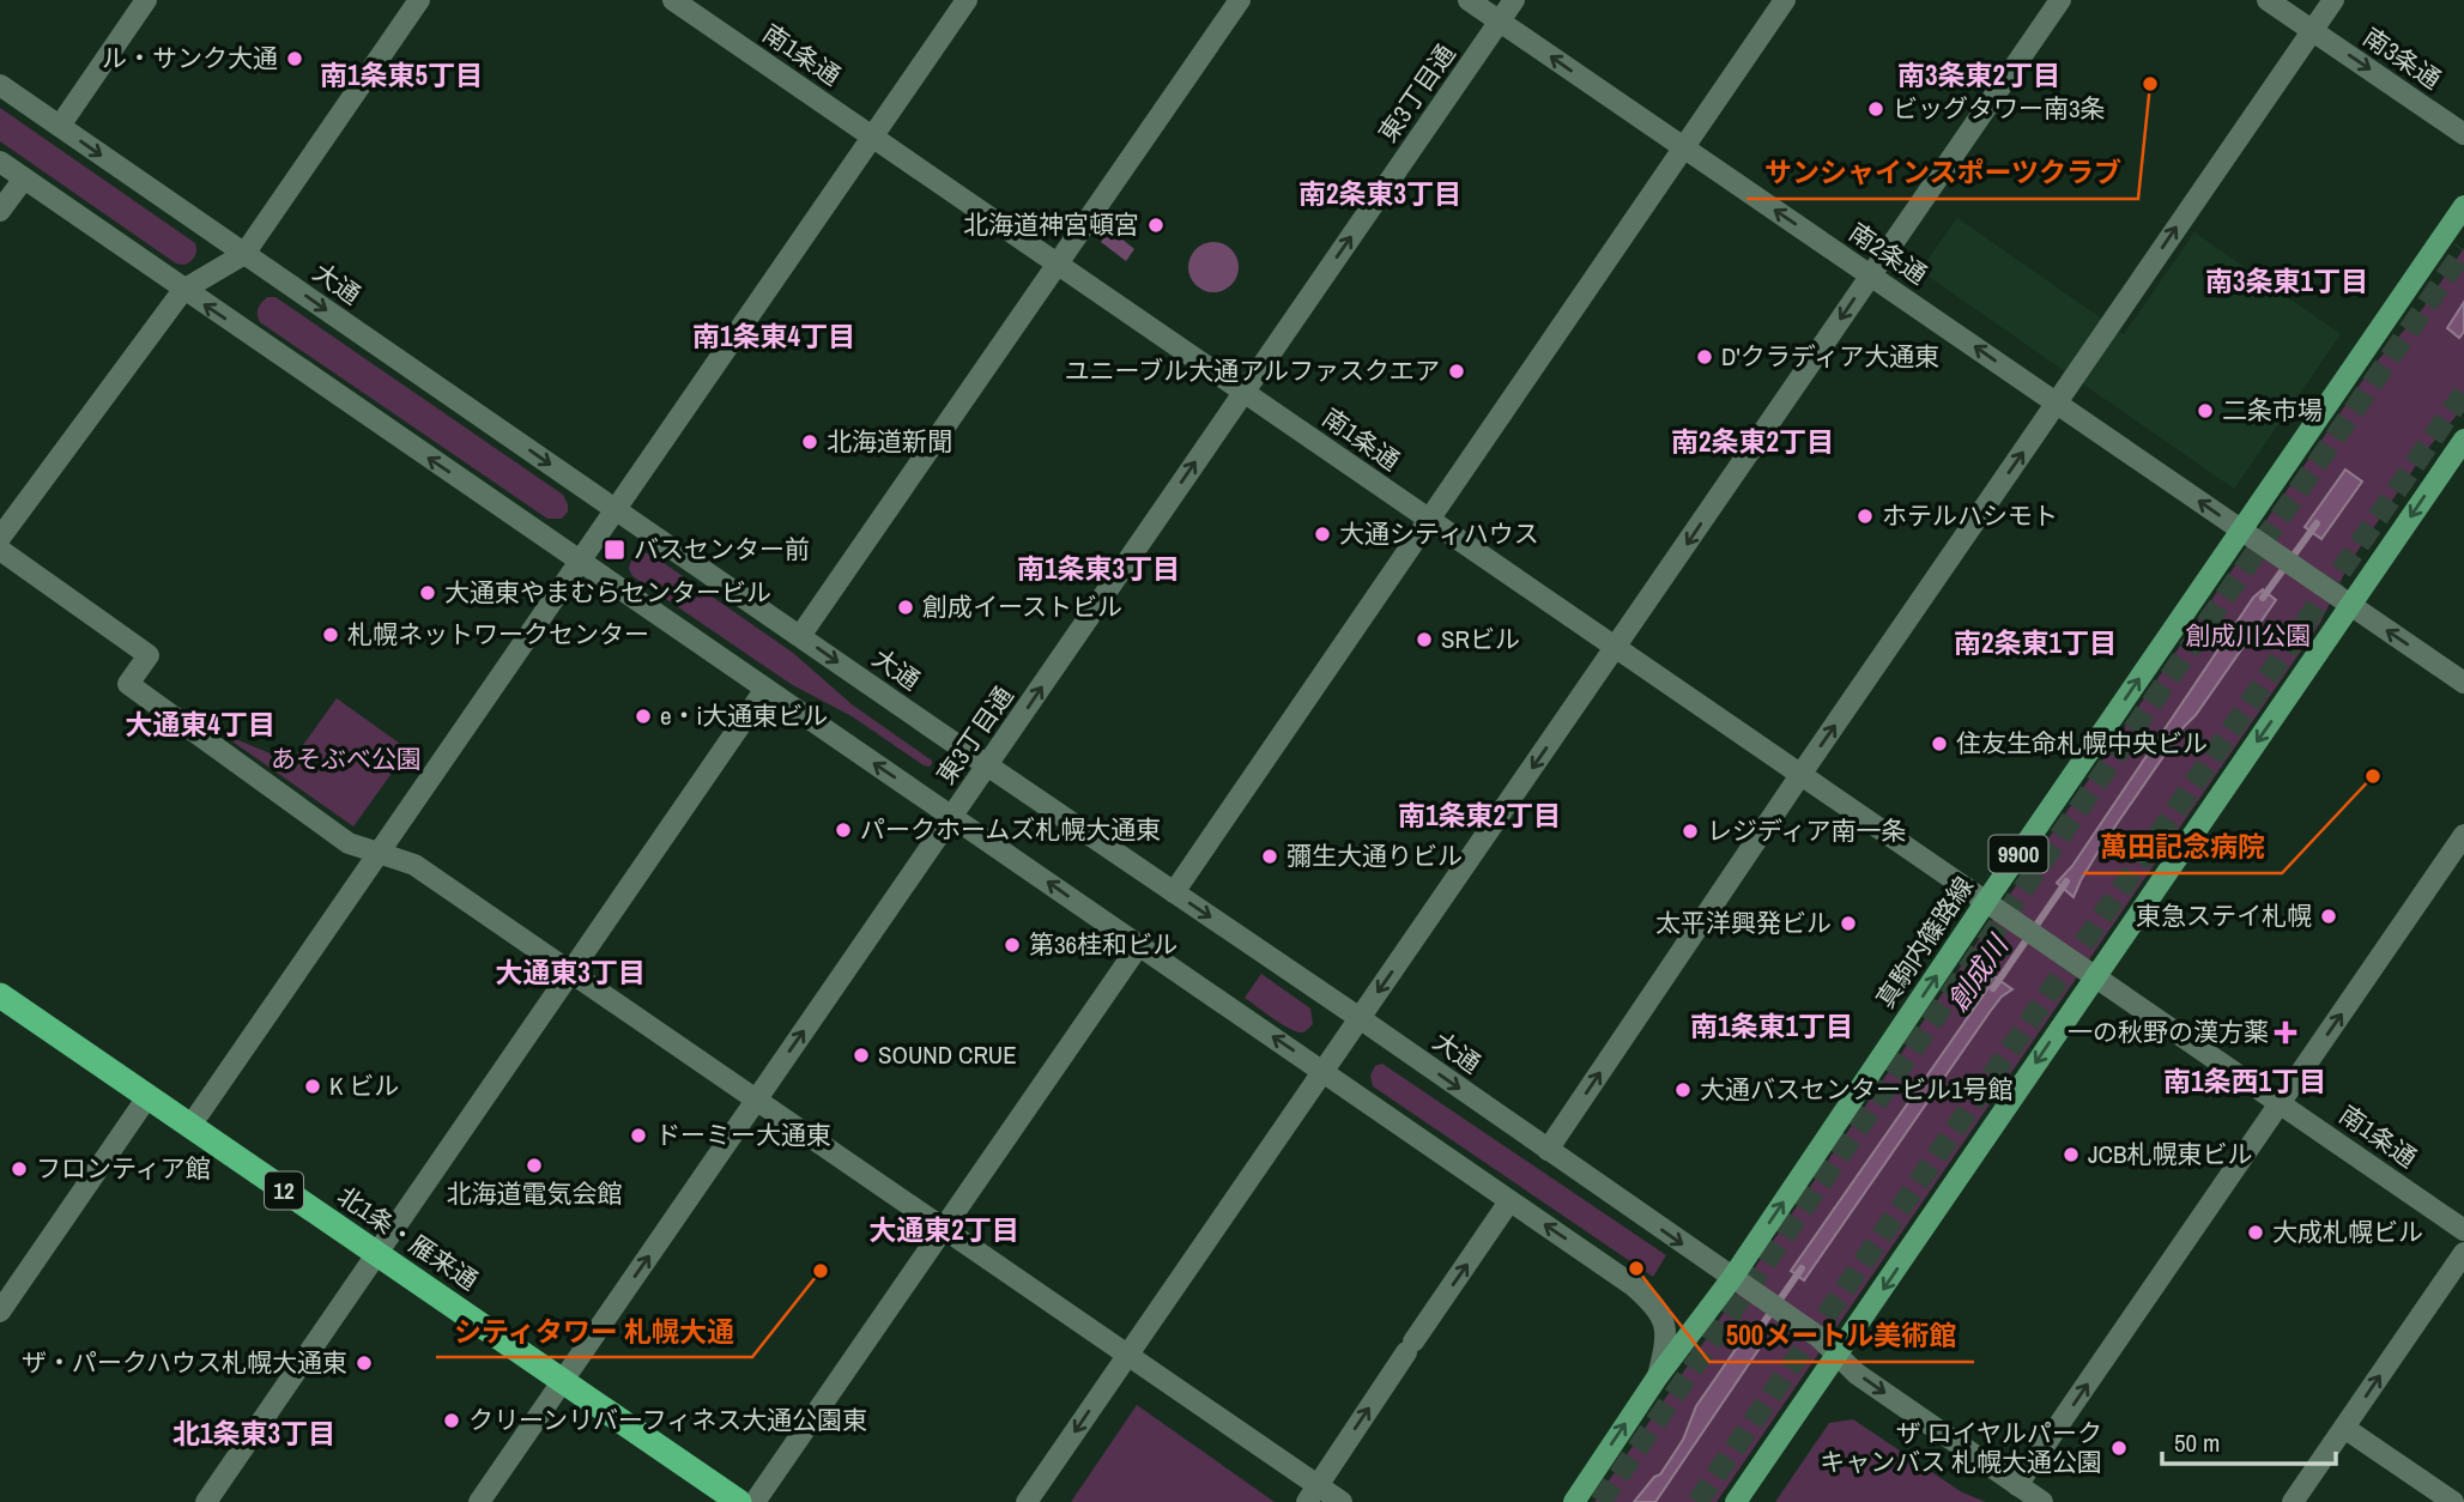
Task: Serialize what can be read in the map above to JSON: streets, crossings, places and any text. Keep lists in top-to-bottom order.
{
  "streets": {
    "highway": ["12", "北1条・雁来通"],
    "main road": ["9900", "真駒内篠路線"],
    "street": [
      "南1条通",
      "南3条通",
      "東3丁目通",
      "南2条通",
      "大通"
    ]
  },
  "crossings": [
    ["南1条通", "東3丁目通"],
    ["南1条通", "真駒内篠路線"],
    ["東3丁目通", "南2条通"],
    ["東3丁目通", "大通"],
    ["東3丁目通", "北1条・雁来通"],
    ["南2条通", "真駒内篠路線"],
    ["大通", "真駒内篠路線"]
  ],
  "one_way": ["南3条通", "東3丁目通", "南2条通"],
  "districts": [
    "南1条東5丁目",
    "南3条東2丁目",
    "南2条東3丁目",
    "南3条東1丁目",
    "南1条東4丁目",
    "南2条東2丁目",
    "南1条東3丁目",
    "南2条東1丁目",
    "大通東4丁目",
    "南1条東2丁目",
    "大通東3丁目",
    "南1条東1丁目",
    "南1条西1丁目",
    "大通東2丁目",
    "北1条東3丁目"
  ],
  "water": ["創成川"],
  "parks": ["創成川公園", "あそぶべ公園"],
  "places": {
    "other": [
      "ル・サンク大通",
      "サンシャインスポーツクラブ",
      "ビッグタワー南3条",
      "北海道神宮頓宮",
      "D'クラディア大通東",
      "ユニーブル大通アルファスクエア",
      "二条市場",
      "北海道新聞",
      "ホテルハシモト",
      "大通シティハウス",
      "大通東やまむらセンタービル",
      "創成イーストビル",
      "札幌ネットワークセンター",
      "SRビル",
      "e・i大通東ビル",
      "住友生命札幌中央ビル",
      "萬田記念病院",
      "パークホームズ札幌大通東",
      "レジディア南一条",
      "彌生大通りビル",
      "東急ステイ札幌",
      "太平洋興発ビル",
      "第36桂和ビル",
      "SOUND CRUE",
      "K ビル",
      "大通バスセンタービル1号館",
      "ドーミー大通東",
      "JCB札幌東ビル",
      "北海道電気会館",
      "フロンティア館",
      "大成札幌ビル",
      "500メートル美術館",
      "シティタワー 札幌大通",
      "ザ・パークハウス札幌大通東",
      "クリーンリバーフィネス大通公園東",
      "ザ ロイヤルパーク キャンバス 札幌大通公園"
    ],
    "transit": ["バスセンター前"],
    "health": ["一の秋野の漢方薬"]
  },
  "scale_bar": "50 m"
}
